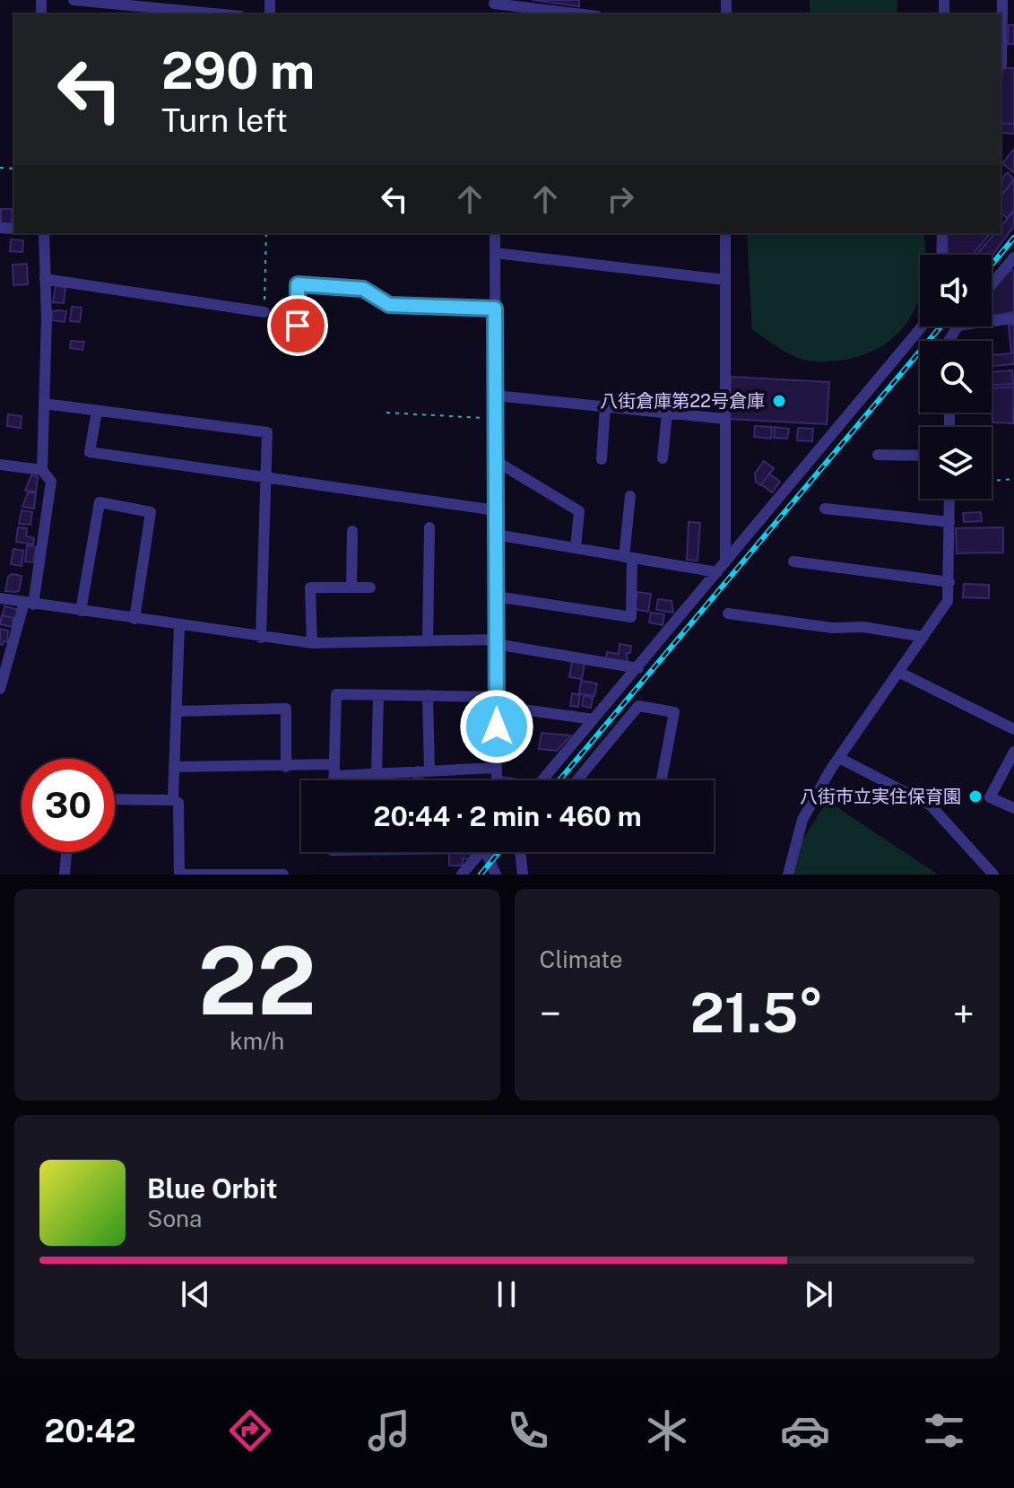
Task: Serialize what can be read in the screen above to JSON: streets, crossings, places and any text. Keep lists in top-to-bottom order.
{
  "places": ["八街倉庫第22号倉庫", "八街市立実住保育園"],
  "page": {
    "turn": ["290 m", "Turn left"],
    "limit": "30",
    "trip": "20:44 · 2 min · 460 m",
    "tile": [
      ["22", "km/h"],
      "Climate"
    ],
    "heat": ["−", "21.5°", "+"],
    "song": ["Blue Orbit", "Sona"],
    "tabs": "20:42"
  }
}
